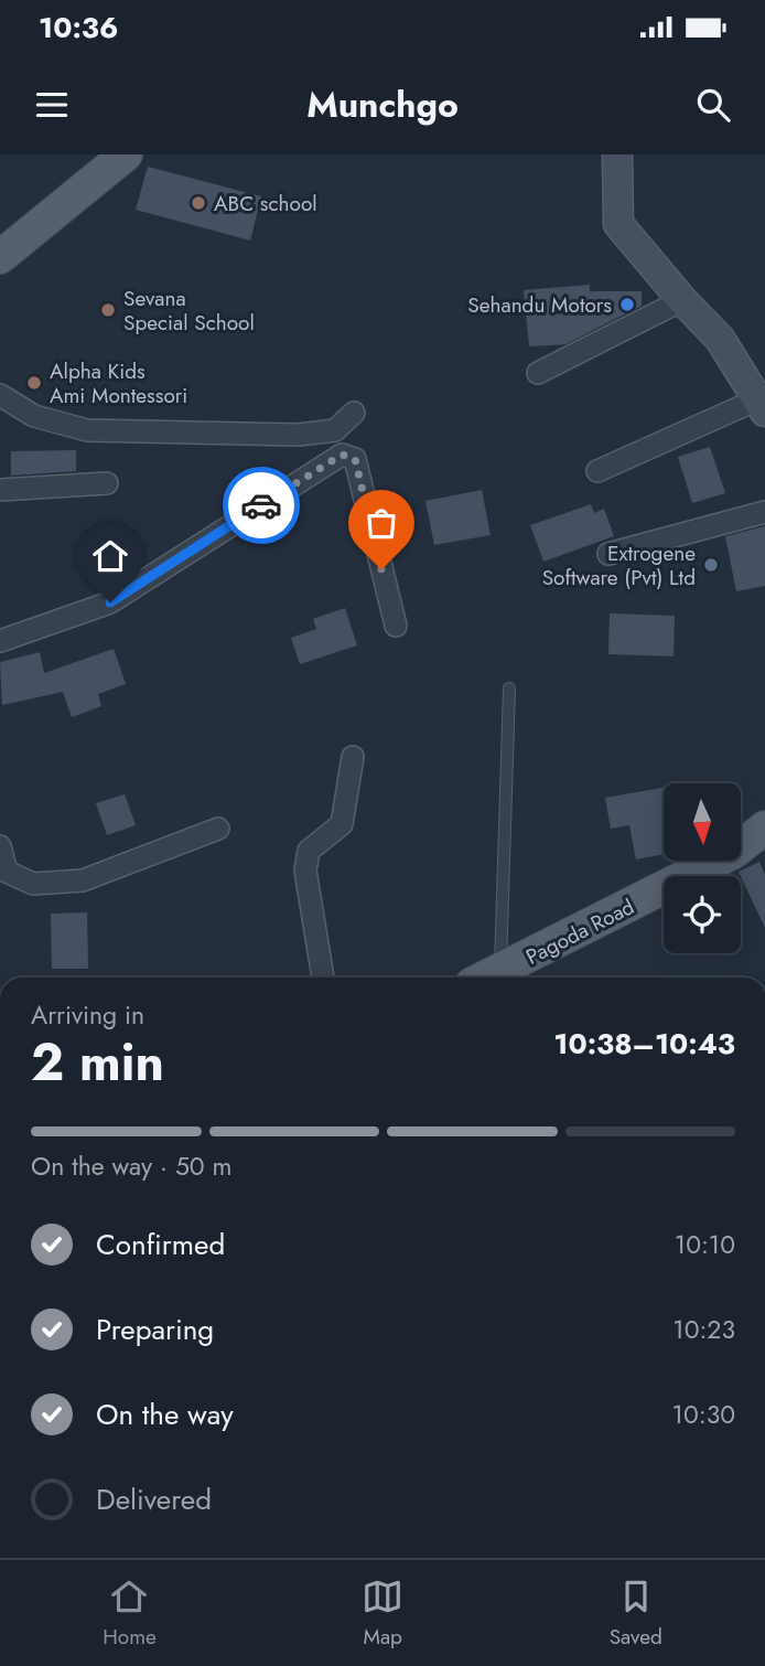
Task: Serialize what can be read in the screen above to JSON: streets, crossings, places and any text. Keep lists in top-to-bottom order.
{
  "streets": {
    "main road": ["Pagoda Road"]
  },
  "places": [
    "ABC school",
    "Sehandu Motors",
    "Sevana Special School",
    "Alpha Kids Ami Montessori",
    "Extrogene Software (Pvt) Ltd"
  ],
  "north": "bottom",
  "page": {
    "status": "10:36",
    "header": "Munchgo",
    "heading": ["2 min", "Arriving in", "10:38–10:43"],
    "bar": "On the way · 50 m",
    "list": [
      ["Confirmed", "10:10"],
      ["Preparing", "10:23"],
      ["On the way", "10:30"],
      "Delivered"
    ],
    "tabs": ["Home", "Map", "Saved"]
  }
}
